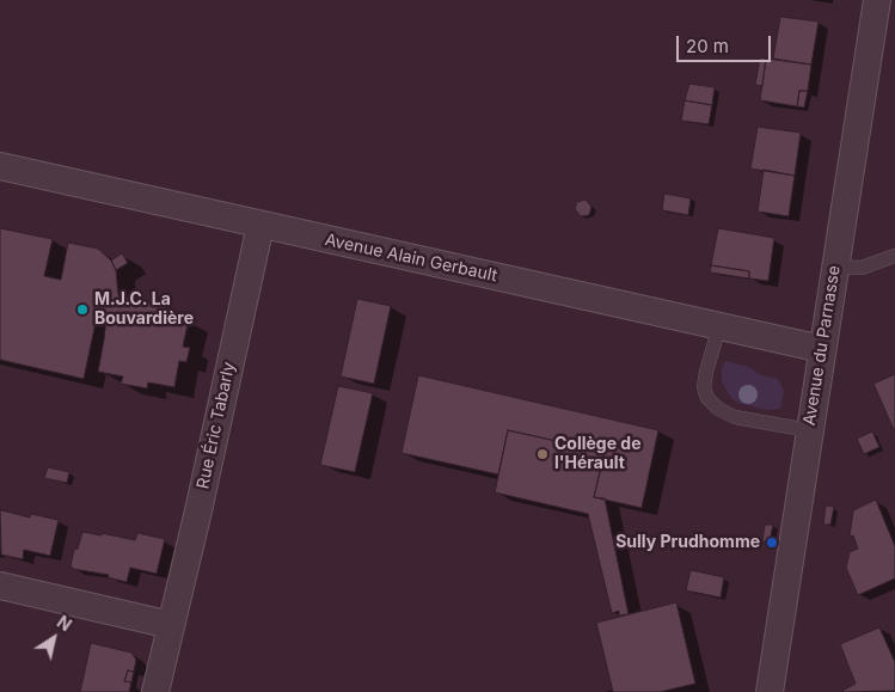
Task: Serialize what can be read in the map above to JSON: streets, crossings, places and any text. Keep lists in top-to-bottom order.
{
  "streets": {
    "street": ["Avenue Alain Gerbault", "Avenue du Parnasse", "Rue Éric Tabarly"]
  },
  "crossings": [
    ["Avenue Alain Gerbault", "Avenue du Parnasse"],
    ["Avenue Alain Gerbault", "Rue Éric Tabarly"]
  ],
  "places": ["M.J.C. La Bouvardière", "Collège de l'Hérault", "Sully Prudhomme"],
  "scale_bar": "20 m",
  "north": "top right"
}
